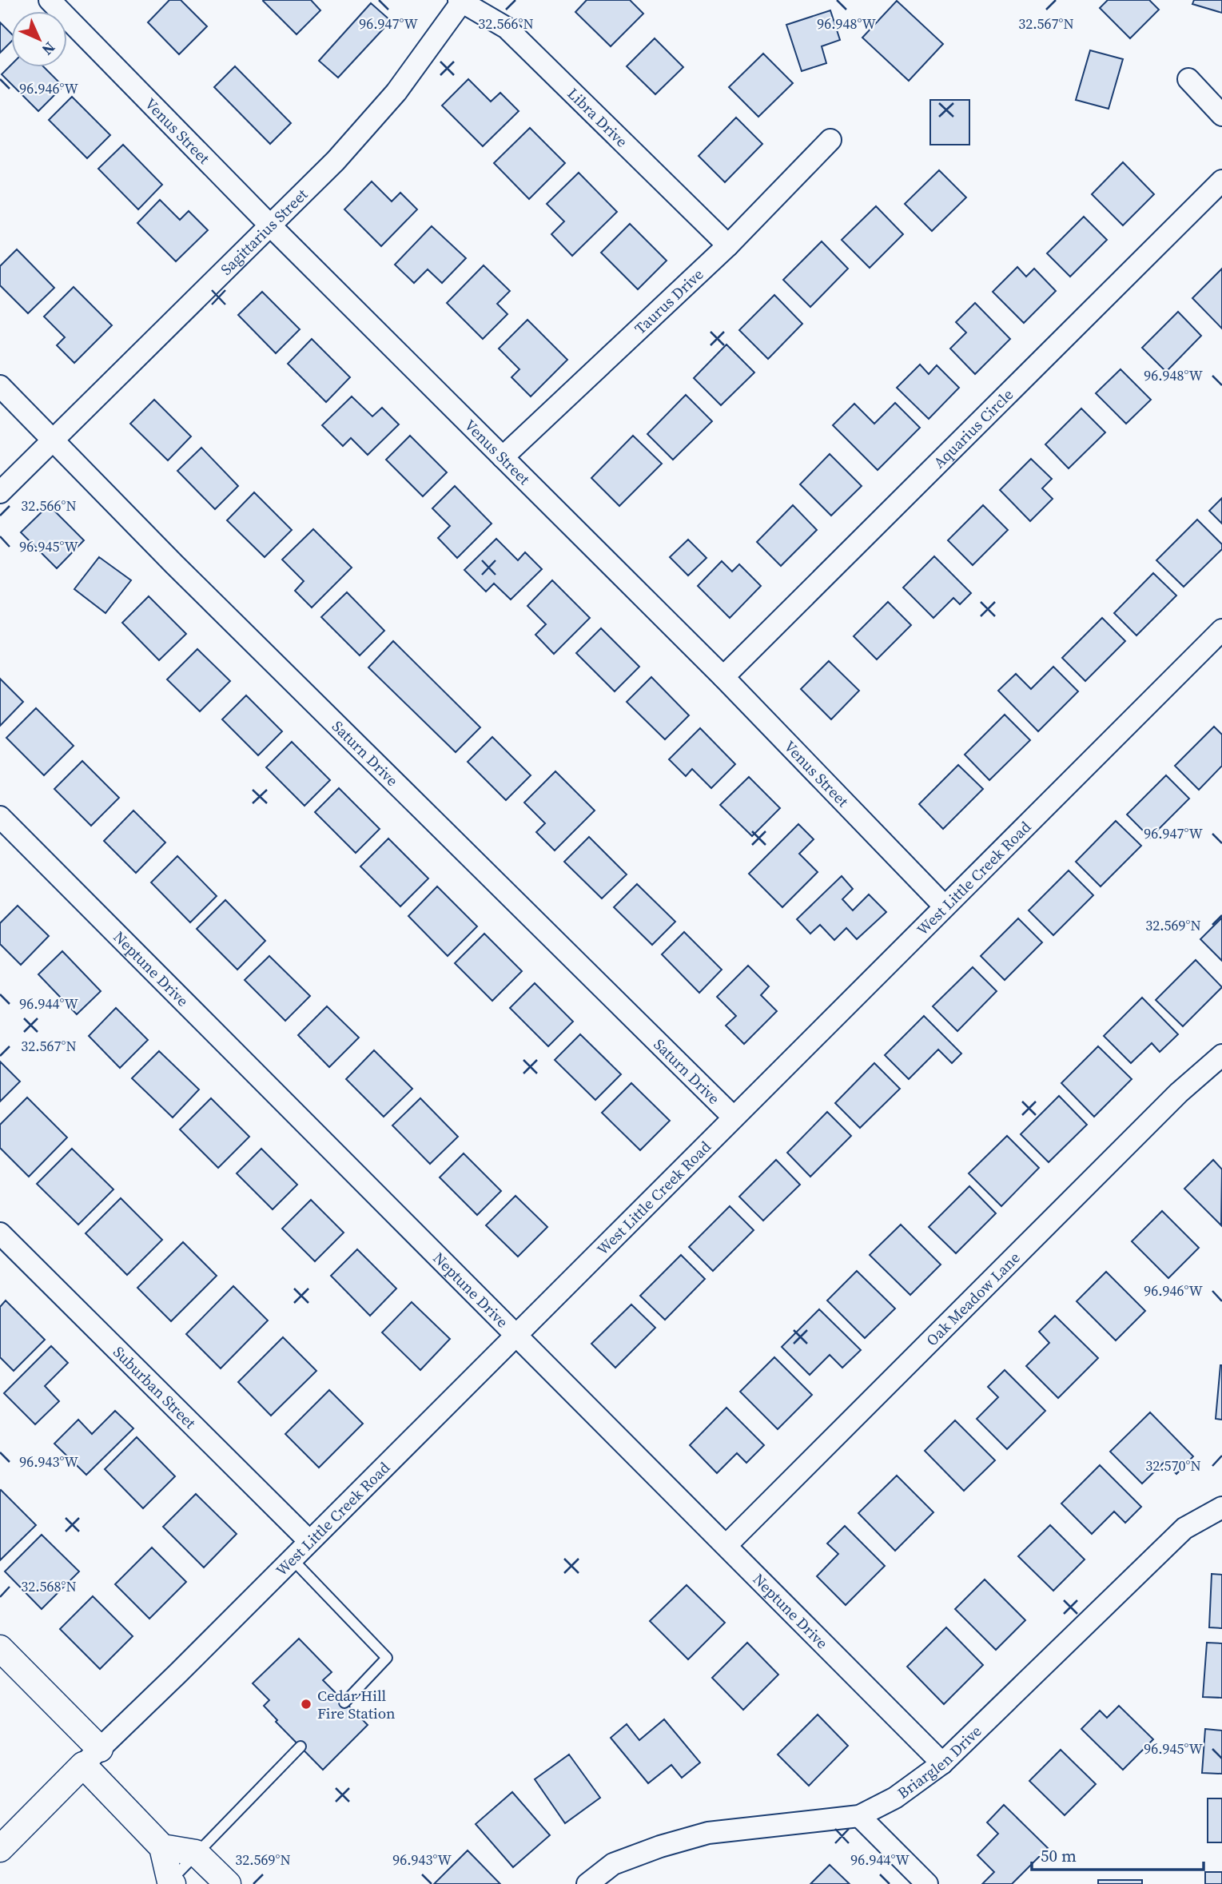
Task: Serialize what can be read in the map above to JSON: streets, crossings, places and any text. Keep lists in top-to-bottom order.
{
  "streets": {
    "street": [
      "Libra Drive",
      "Venus Street",
      "Sagittarius Street",
      "Taurus Drive",
      "Aquarius Circle",
      "Saturn Drive",
      "West Little Creek Road",
      "Neptune Drive",
      "Oak Meadow Lane",
      "Suburban Street",
      "Briarglen Drive"
    ]
  },
  "crossings": [
    ["Libra Drive", "Sagittarius Street"],
    ["Libra Drive", "Taurus Drive"],
    ["Venus Street", "Sagittarius Street"],
    ["Venus Street", "Taurus Drive"],
    ["Venus Street", "Aquarius Circle"],
    ["Venus Street", "West Little Creek Road"],
    ["Sagittarius Street", "Saturn Drive"],
    ["Saturn Drive", "West Little Creek Road"],
    ["West Little Creek Road", "Neptune Drive"],
    ["West Little Creek Road", "Suburban Street"],
    ["Neptune Drive", "Oak Meadow Lane"],
    ["Neptune Drive", "Briarglen Drive"]
  ],
  "places": ["Cedar Hill Fire Station"],
  "scale_bar": "50 m",
  "north": "bottom right",
  "coordinates": [
    "96.947°W",
    "32.566°N",
    "96.948°W",
    "32.567°N",
    "96.946°W",
    "96.945°W",
    "32.569°N",
    "96.944°W",
    "96.943°W",
    "32.570°N",
    "32.568°N"
  ]
}
